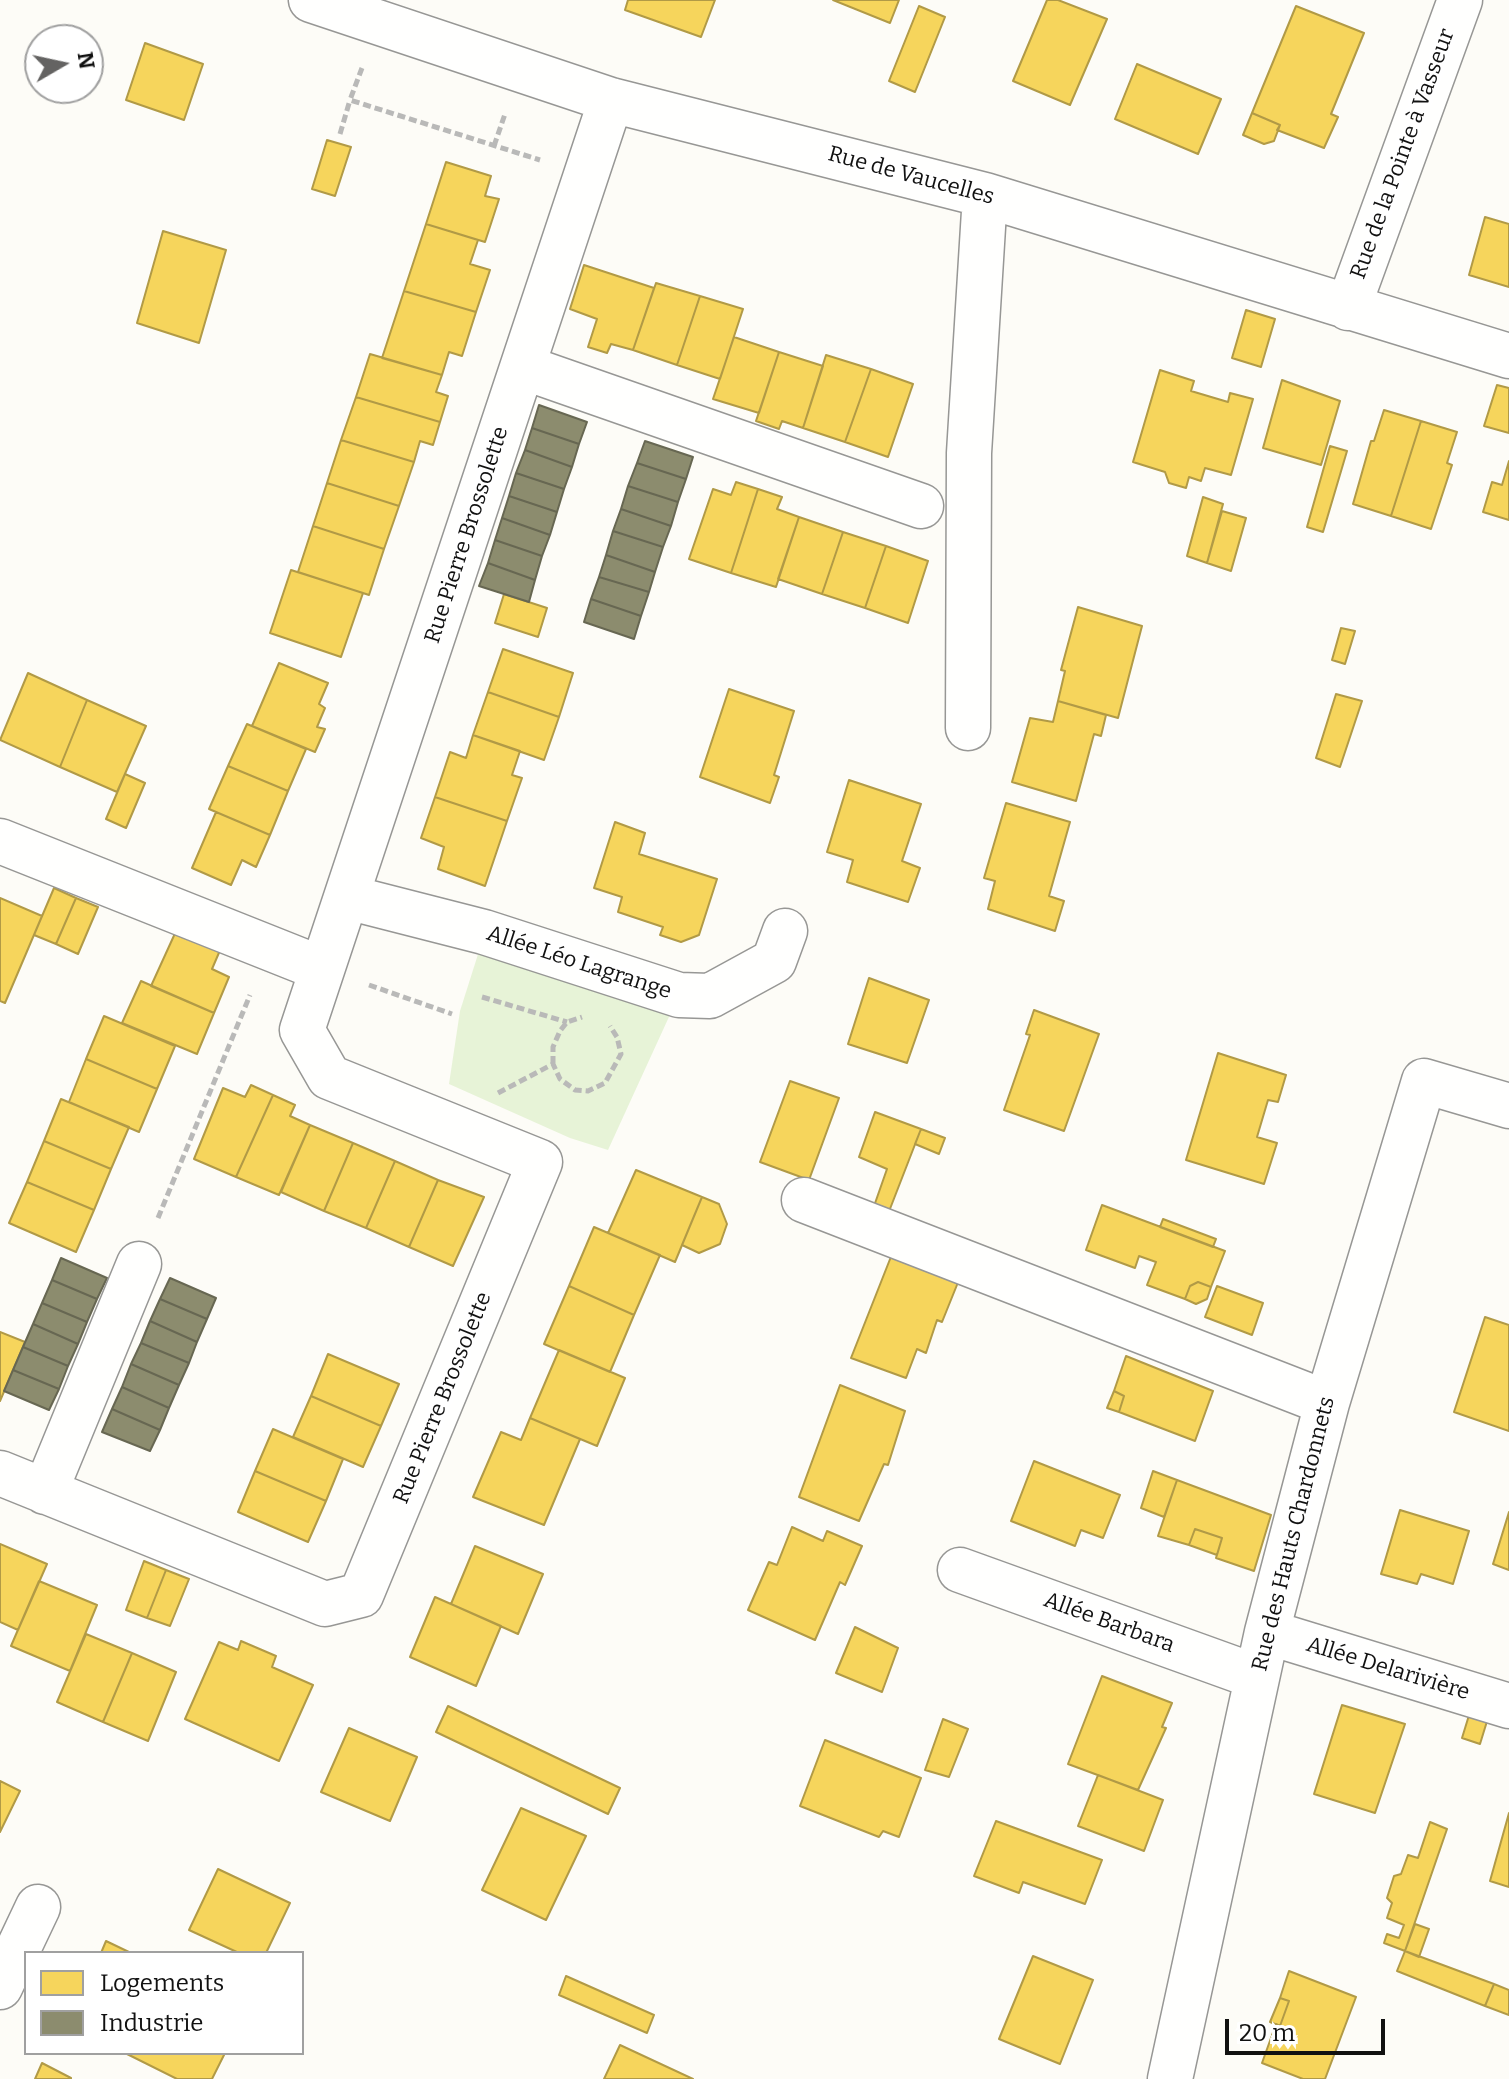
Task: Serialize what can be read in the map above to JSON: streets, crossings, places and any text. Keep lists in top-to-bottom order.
{
  "streets": {
    "street": [
      "Rue de la Pointe à Vasseur",
      "Rue de Vaucelles",
      "Rue Pierre Brossolette",
      "Allée Léo Lagrange",
      "Rue des Hauts Chardonnets",
      "Allée Barbara",
      "Allée Delarivière"
    ]
  },
  "crossings": [
    ["Rue de la Pointe à Vasseur", "Rue de Vaucelles"],
    ["Rue de Vaucelles", "Rue Pierre Brossolette"],
    ["Rue Pierre Brossolette", "Allée Léo Lagrange"],
    ["Rue des Hauts Chardonnets", "Allée Barbara"],
    ["Rue des Hauts Chardonnets", "Allée Delarivière"]
  ],
  "legend": ["Logements", "Industrie"],
  "scale_bar": "20 m",
  "north": "right"
}
